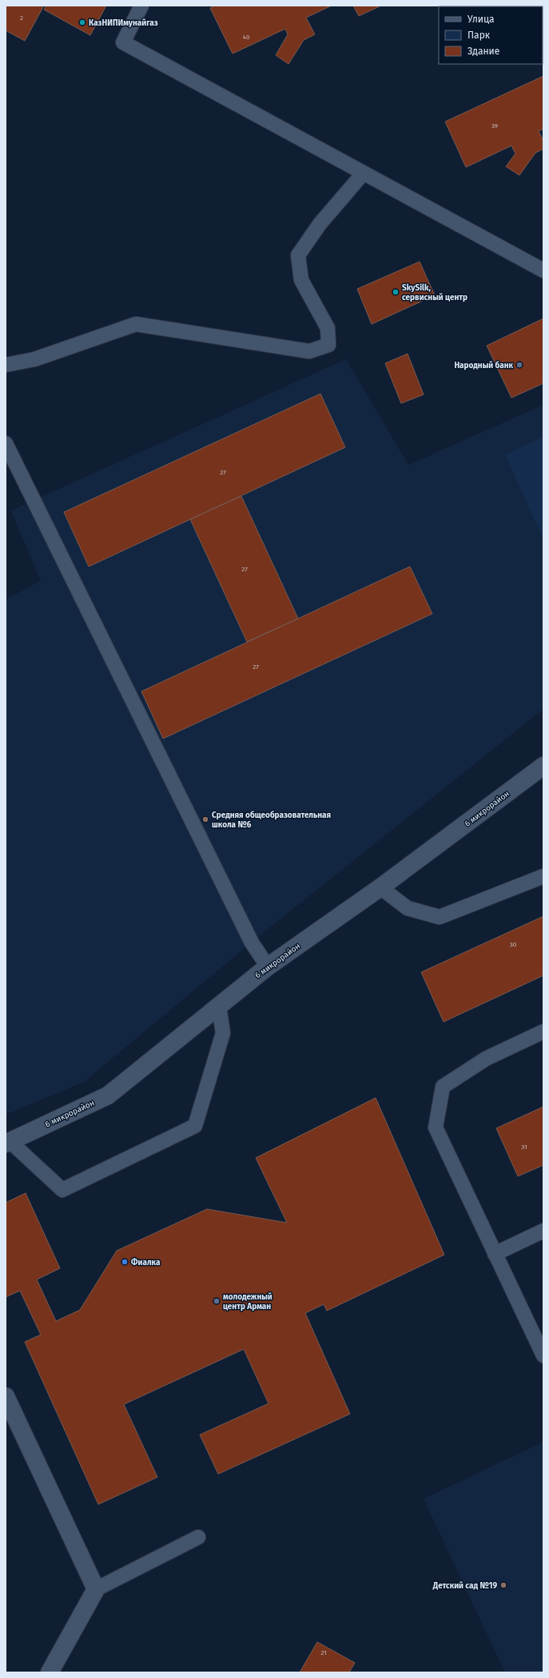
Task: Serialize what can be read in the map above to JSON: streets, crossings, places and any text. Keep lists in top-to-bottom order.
{
  "streets": {
    "street": ["6 микрорайон"]
  },
  "places": [
    "КазНИПИмунайгаз",
    "SkySilk, сервисный центр",
    "Народный банк",
    "Средняя общеобразовательная школа №6",
    "Фиалка",
    "молодежный центр Арман",
    "Детский сад №19"
  ],
  "house_numbers": [
    "2",
    "40",
    "39",
    "27",
    "27",
    "27",
    "30",
    "31",
    "21"
  ],
  "legend": ["Улица", "Парк", "Здание"]
}
